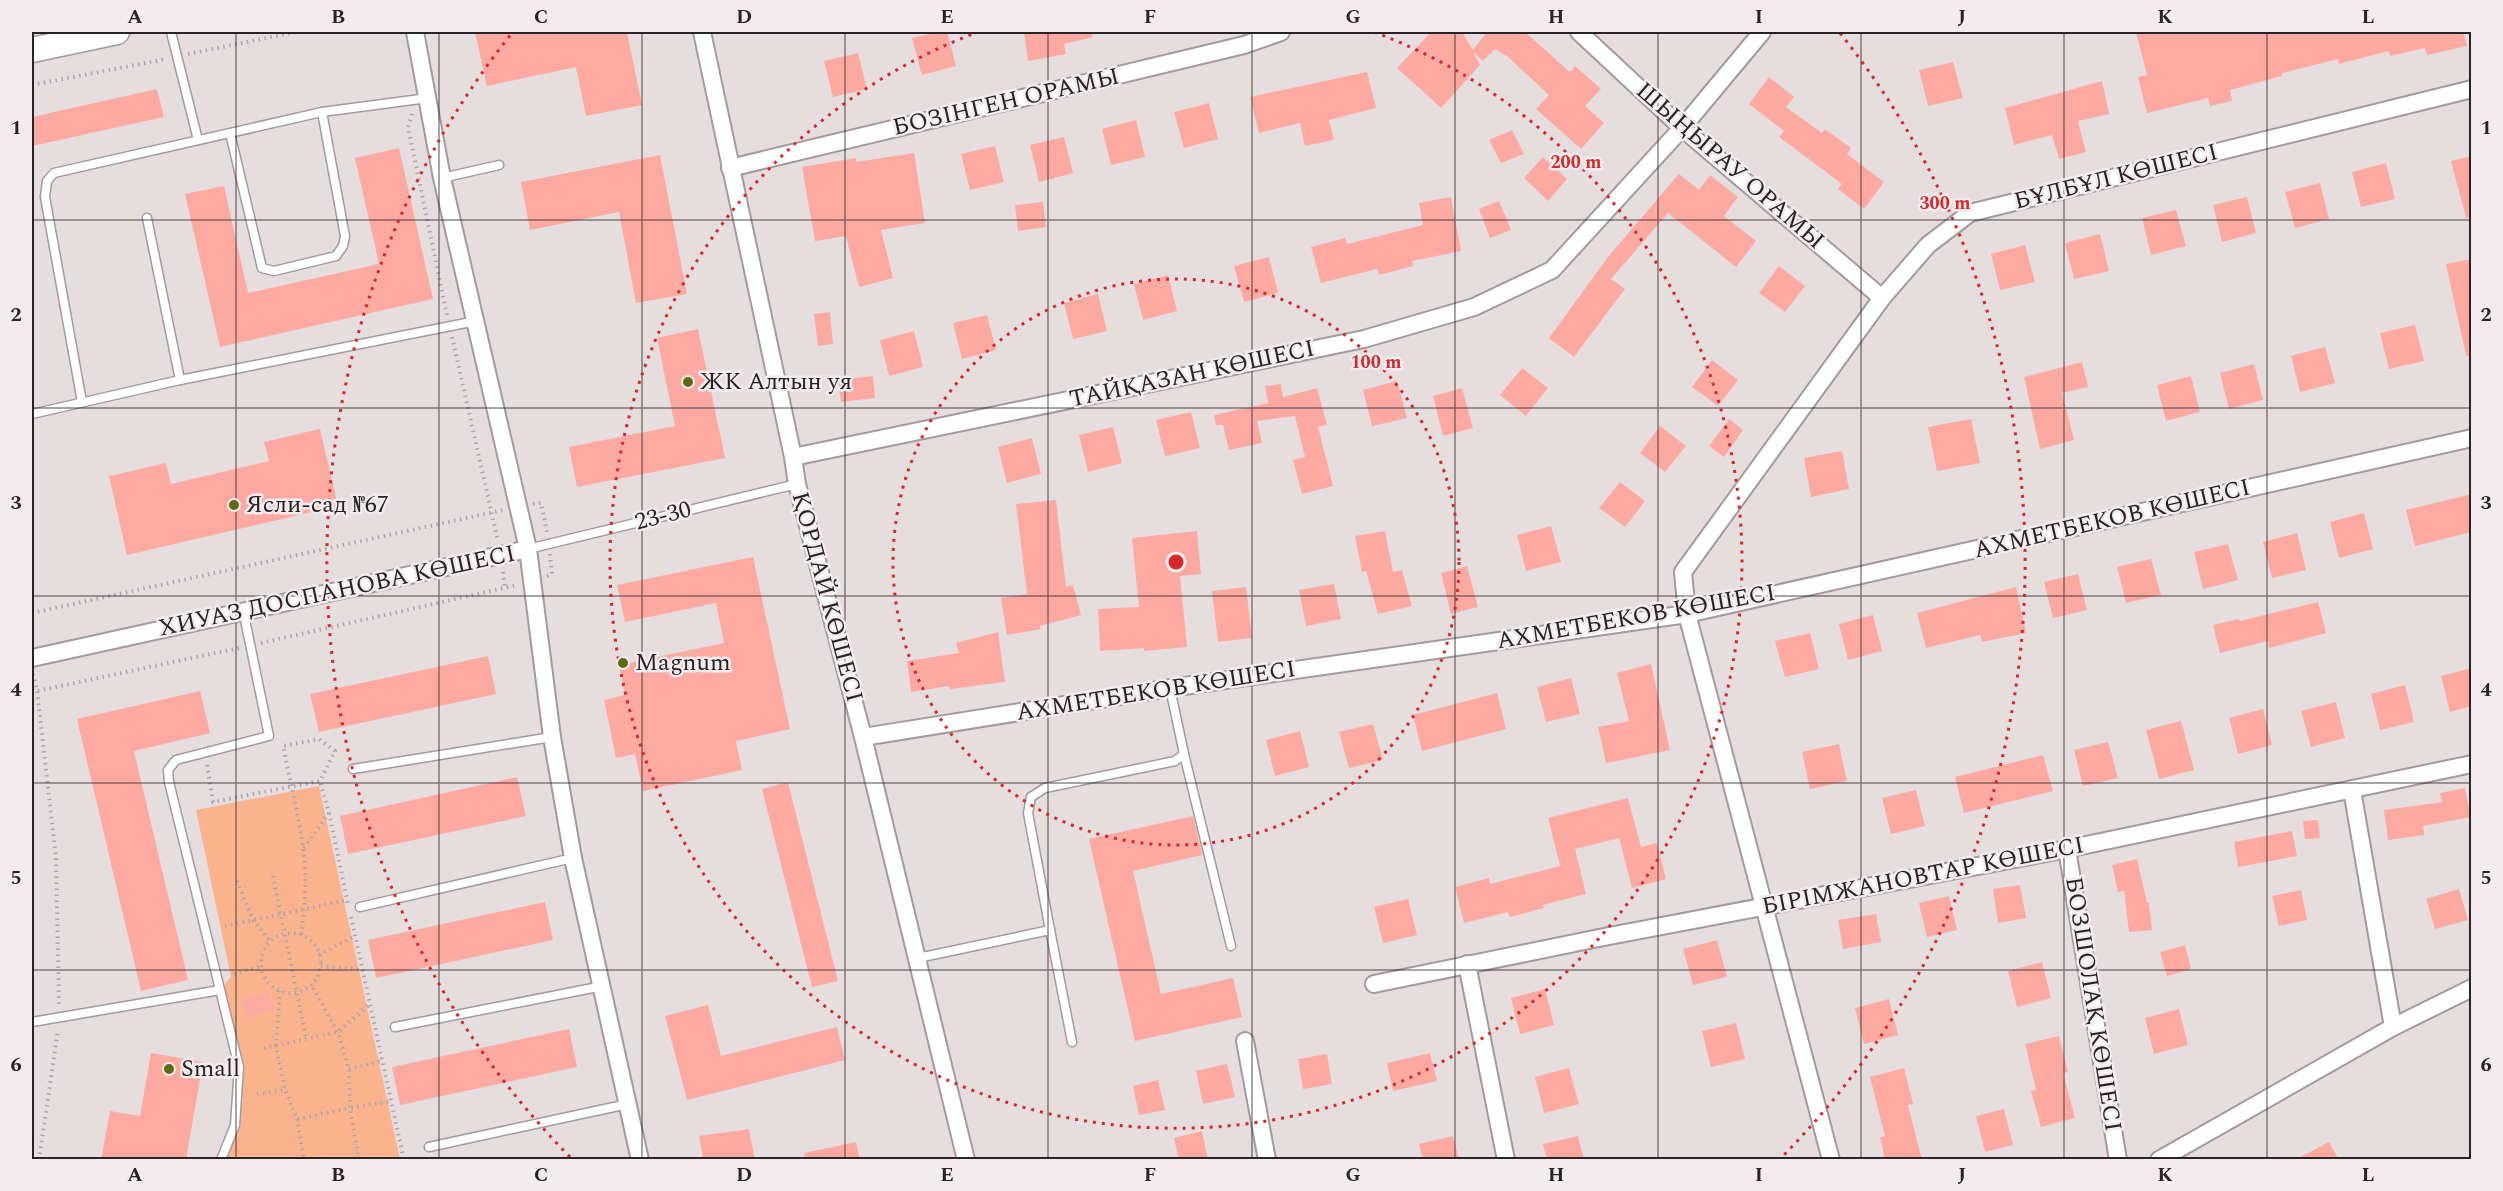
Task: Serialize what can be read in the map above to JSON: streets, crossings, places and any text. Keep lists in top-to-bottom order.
{
  "streets": {
    "street": [
      "БОЗІНГЕН ОРАМЫ",
      "ШЫҢЫРАУ ОРАМЫ",
      "БҰЛБҰЛ КӨШЕСІ",
      "ТАЙҚАЗАН КӨШЕСІ",
      "АХМЕТБЕКОВ КӨШЕСІ",
      "ХИУАЗ ДОСПАНОВА КӨШЕСІ",
      "ҚОРДАЙ КӨШЕСІ",
      "БІРІМЖАНОВТАР КӨШЕСІ",
      "БОЗШОЛАҚ КӨШЕСІ"
    ],
    "lane": ["23-30"]
  },
  "crossings": [
    ["БОЗІНГЕН ОРАМЫ", "ҚОРДАЙ КӨШЕСІ"],
    ["ШЫҢЫРАУ ОРАМЫ", "БҰЛБҰЛ КӨШЕСІ"],
    ["ШЫҢЫРАУ ОРАМЫ", "ТАЙҚАЗАН КӨШЕСІ"],
    ["БҰЛБҰЛ КӨШЕСІ", "АХМЕТБЕКОВ КӨШЕСІ"],
    ["БҰЛБҰЛ КӨШЕСІ", "БІРІМЖАНОВТАР КӨШЕСІ"],
    ["ТАЙҚАЗАН КӨШЕСІ", "ҚОРДАЙ КӨШЕСІ"],
    ["23-30", "ХИУАЗ ДОСПАНОВА КӨШЕСІ"],
    ["23-30", "ҚОРДАЙ КӨШЕСІ"],
    ["АХМЕТБЕКОВ КӨШЕСІ", "ҚОРДАЙ КӨШЕСІ"],
    ["БІРІМЖАНОВТАР КӨШЕСІ", "БОЗШОЛАҚ КӨШЕСІ"]
  ],
  "places": [
    "ЖК Алтын уя",
    "Ясли-сад №67",
    "Magnum",
    "Small"
  ],
  "grid": {
    "columns": [
      "A",
      "B",
      "C",
      "D",
      "E",
      "F",
      "G",
      "H",
      "I",
      "J",
      "K",
      "L"
    ],
    "rows": [
      "1",
      "2",
      "3",
      "4",
      "5",
      "6"
    ]
  },
  "rings": ["200 m", "300 m", "100 m"]
}
